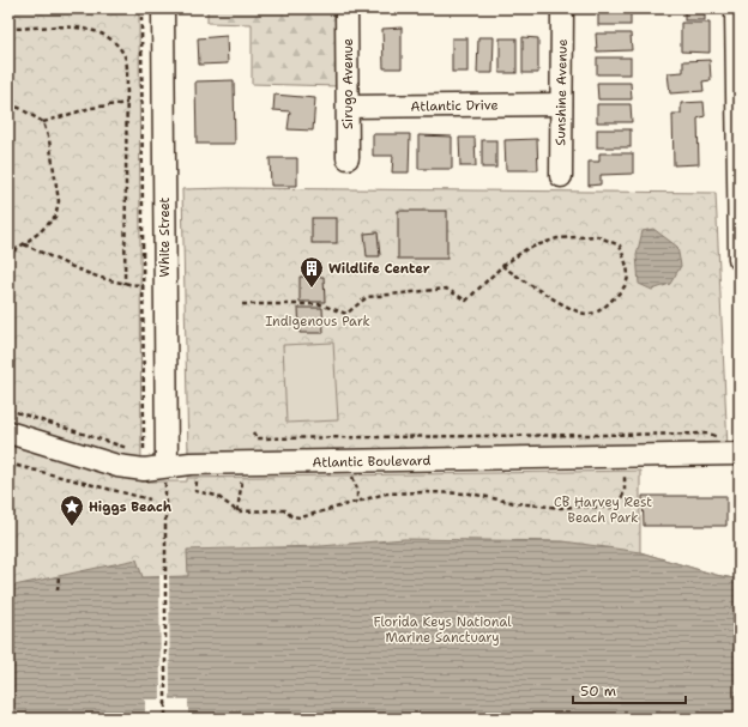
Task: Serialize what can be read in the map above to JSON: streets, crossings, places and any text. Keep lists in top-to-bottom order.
{
  "streets": {
    "street": [
      "Sirugo Avenue",
      "Sunshine Avenue",
      "Atlantic Drive",
      "White Street",
      "Atlantic Boulevard"
    ]
  },
  "crossings": [
    ["Sirugo Avenue", "Atlantic Drive"],
    ["Sunshine Avenue", "Atlantic Drive"],
    ["White Street", "Atlantic Boulevard"]
  ],
  "parks": ["Indigenous Park", "CB Harvey Rest Beach Park", "Florida Keys National Marine Sanctuary"],
  "places": {
    "building": ["Wildlife Center"],
    "place": ["Higgs Beach"]
  },
  "scale_bar": "50 m"
}
